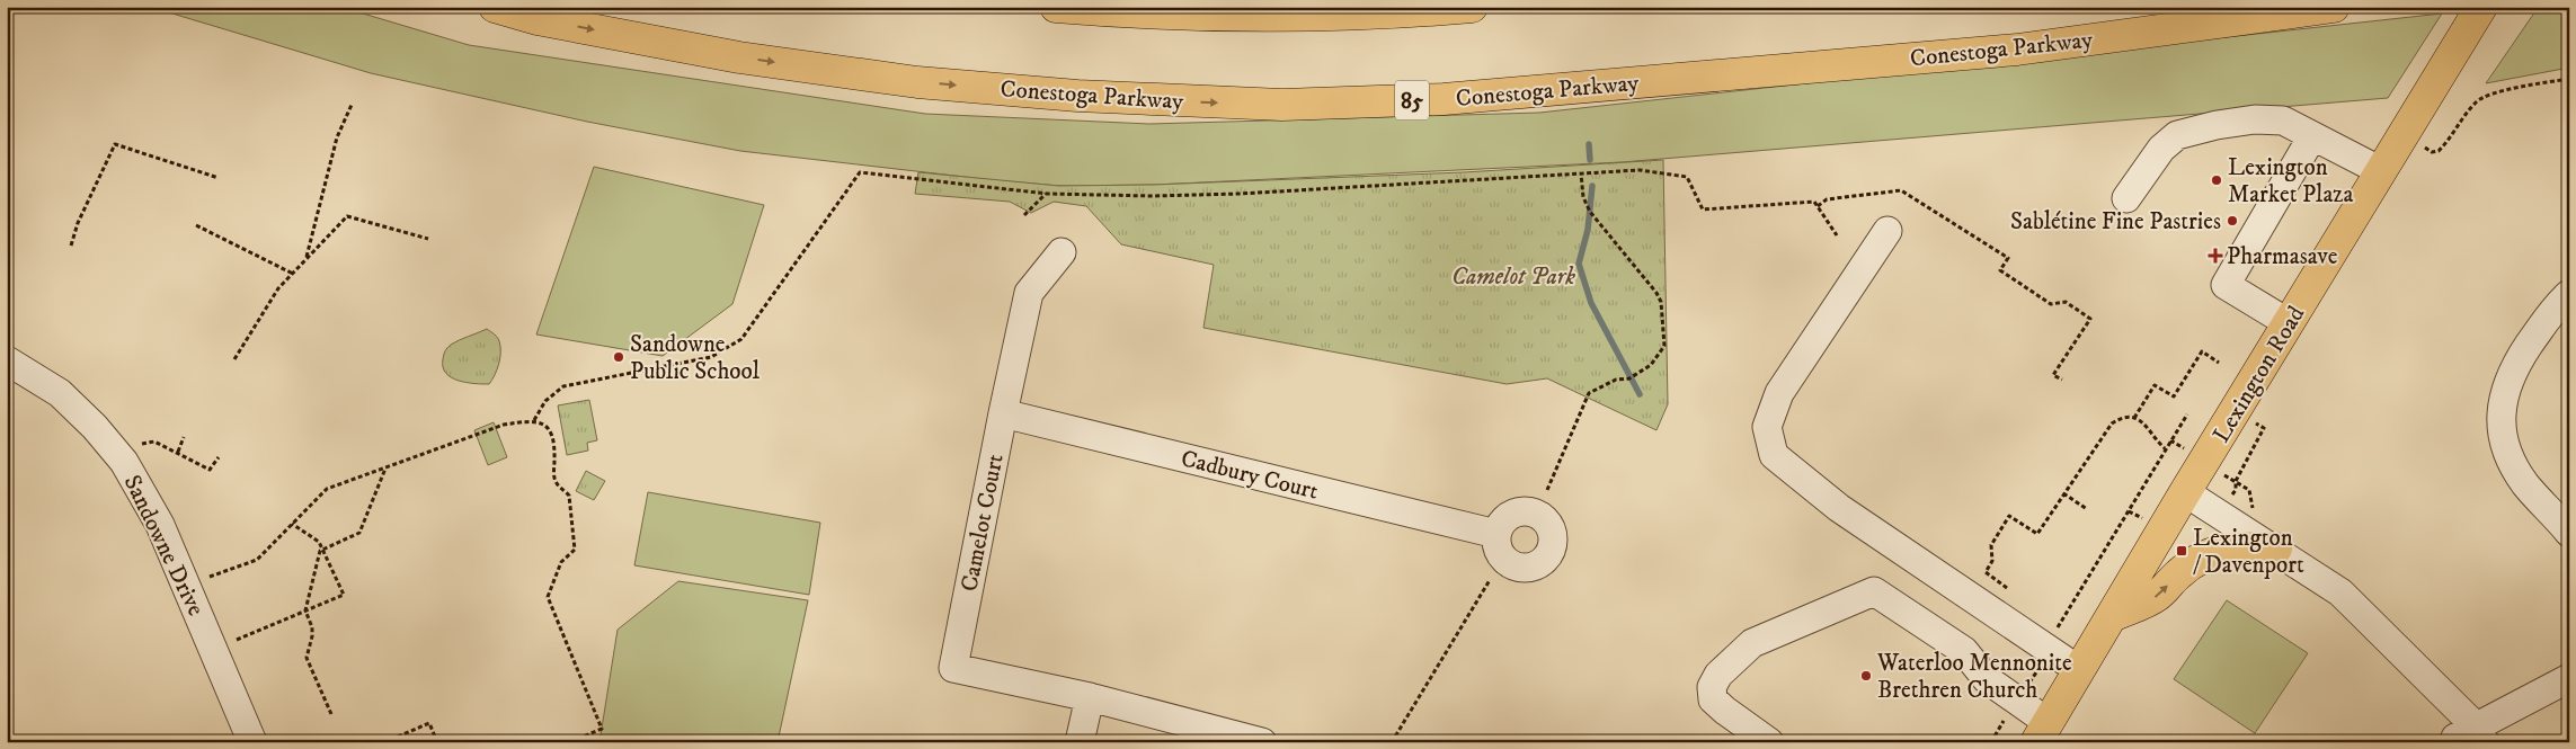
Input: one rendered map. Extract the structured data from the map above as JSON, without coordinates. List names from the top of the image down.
{
  "streets": {
    "main road": ["Conestoga Parkway", "85", "Lexington Road"],
    "street": ["Cadbury Court", "Camelot Court", "Sandowne Drive"]
  },
  "crossings": [
    ["Cadbury Court", "Camelot Court"]
  ],
  "one_way": ["Conestoga Parkway"],
  "parks": ["Camelot Park"],
  "places": {
    "other": [
      "Lexington Market Plaza",
      "Sablétine Fine Pastries",
      "Sandowne Public School",
      "Waterloo Mennonite Brethren Church"
    ],
    "health": ["Pharmasave"],
    "transit": ["Lexington / Davenport"]
  }
}
